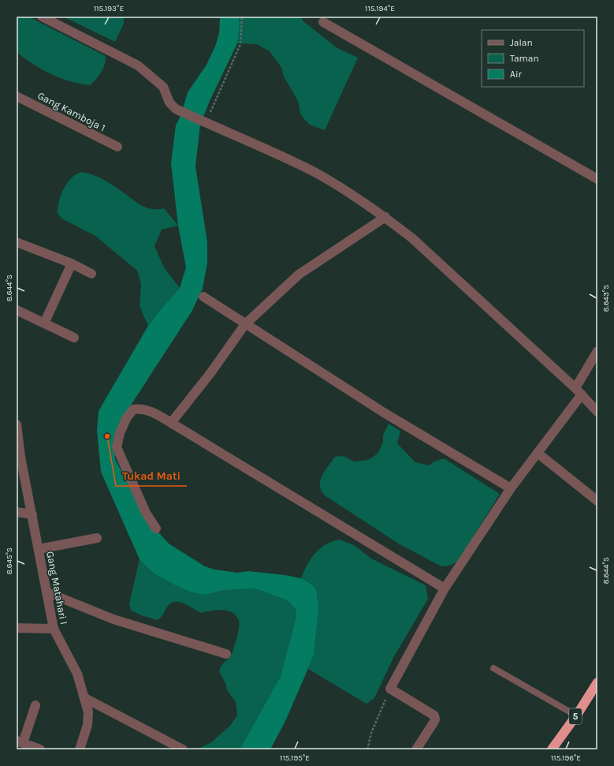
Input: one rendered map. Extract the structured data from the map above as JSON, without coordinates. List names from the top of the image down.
{
  "streets": {
    "highway": ["5"],
    "street": ["Gang Kamboja 1", "Gang Matahari I"]
  },
  "places": ["Tukad Mati"],
  "legend": ["Jalan", "Taman", "Air"],
  "coordinates": [
    "115.193°E",
    "115.194°E",
    "8.644°S",
    "8.643°S",
    "8.645°S",
    "115.195°E",
    "115.196°E"
  ]
}
